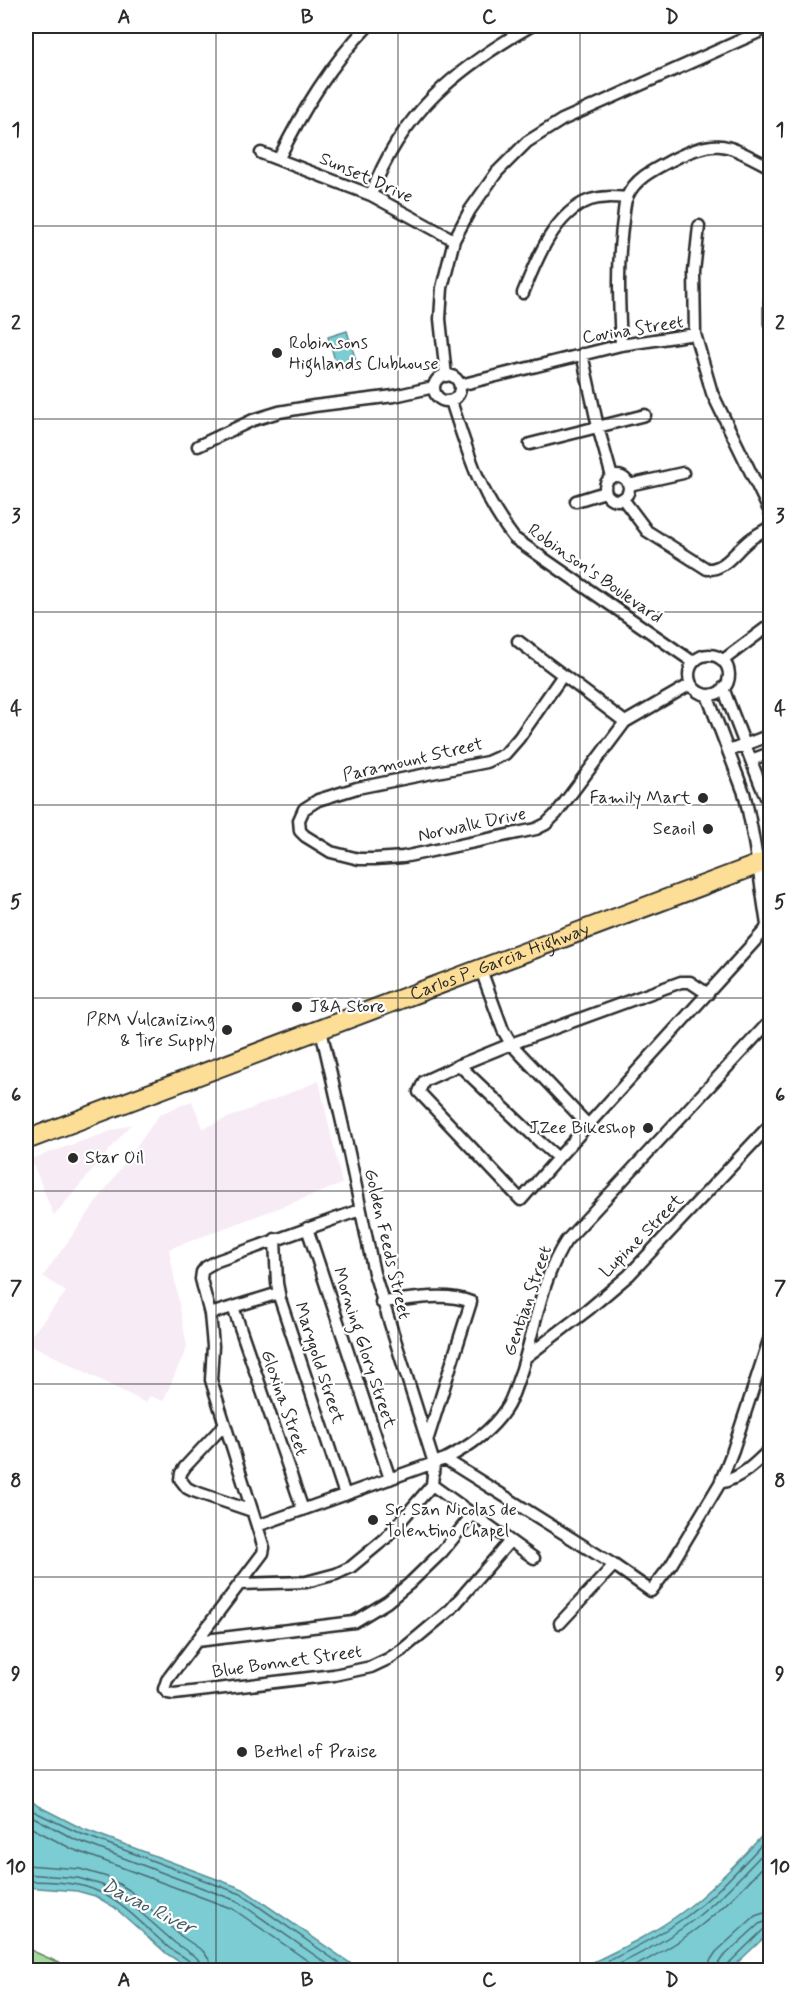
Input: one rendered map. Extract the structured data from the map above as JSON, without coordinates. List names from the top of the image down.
{
  "streets": {
    "highway": ["Carlos P. Garcia Highway"],
    "street": [
      "Sunset Drive",
      "Covina Street",
      "Robinson's Boulevard",
      "Paramount Street",
      "Norwalk Drive",
      "Lupine Street",
      "Golden Feeds Street",
      "Gentian Street",
      "Morning Glory Street",
      "Marygold Street",
      "Gloxina Street",
      "Blue Bonnet Street"
    ]
  },
  "crossings": [
    ["Covina Street", "Robinson's Boulevard"],
    ["Robinson's Boulevard", "Norwalk Drive"],
    ["Paramount Street", "Norwalk Drive"],
    ["Carlos P. Garcia Highway", "Golden Feeds Street"],
    ["Lupine Street", "Gentian Street"],
    ["Golden Feeds Street", "Gentian Street"],
    ["Gentian Street", "Morning Glory Street"],
    ["Gentian Street", "Marygold Street"],
    ["Gentian Street", "Gloxina Street"]
  ],
  "water": ["Davao River"],
  "places": [
    "Robinsons Highlands Clubhouse",
    "Family Mart",
    "Seaoil",
    "J&A Store",
    "PRM Vulcanizing & Tire Supply",
    "JZee Bikeshop",
    "Star Oil",
    "Sr. San Nicolas de Tolentino Chapel",
    "Bethel of Praise"
  ],
  "grid": {
    "columns": [
      "A",
      "B",
      "C",
      "D"
    ],
    "rows": [
      "1",
      "2",
      "3",
      "4",
      "5",
      "6",
      "7",
      "8",
      "9",
      "10"
    ]
  }
}
